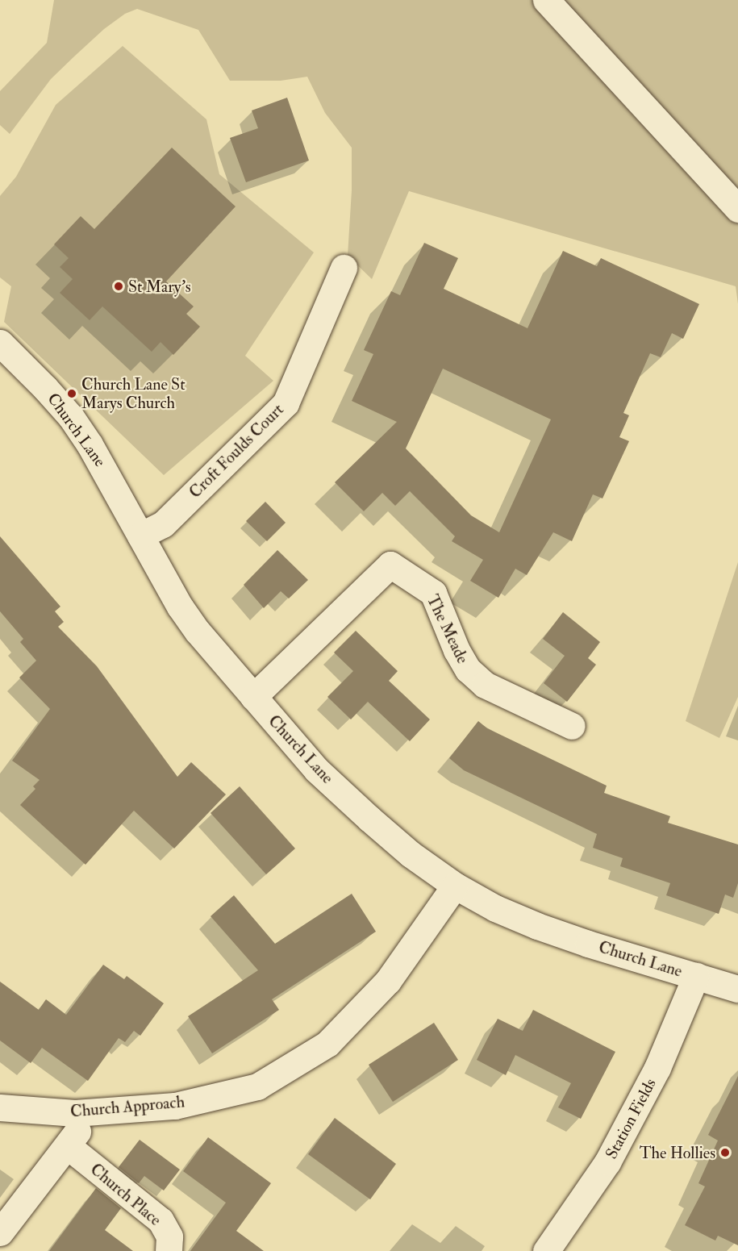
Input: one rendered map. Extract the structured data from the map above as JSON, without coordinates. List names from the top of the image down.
{
  "streets": {
    "street": [
      "Church Lane",
      "Croft Foulds Court",
      "The Meade",
      "Church Approach",
      "Station Fields",
      "Church Place"
    ]
  },
  "crossings": [
    ["Church Lane", "Croft Foulds Court"],
    ["Church Lane", "The Meade"],
    ["Church Lane", "Church Approach"],
    ["Church Lane", "Station Fields"]
  ],
  "places": ["St Mary's", "Church Lane St Marys Church", "The Hollies"]
}
